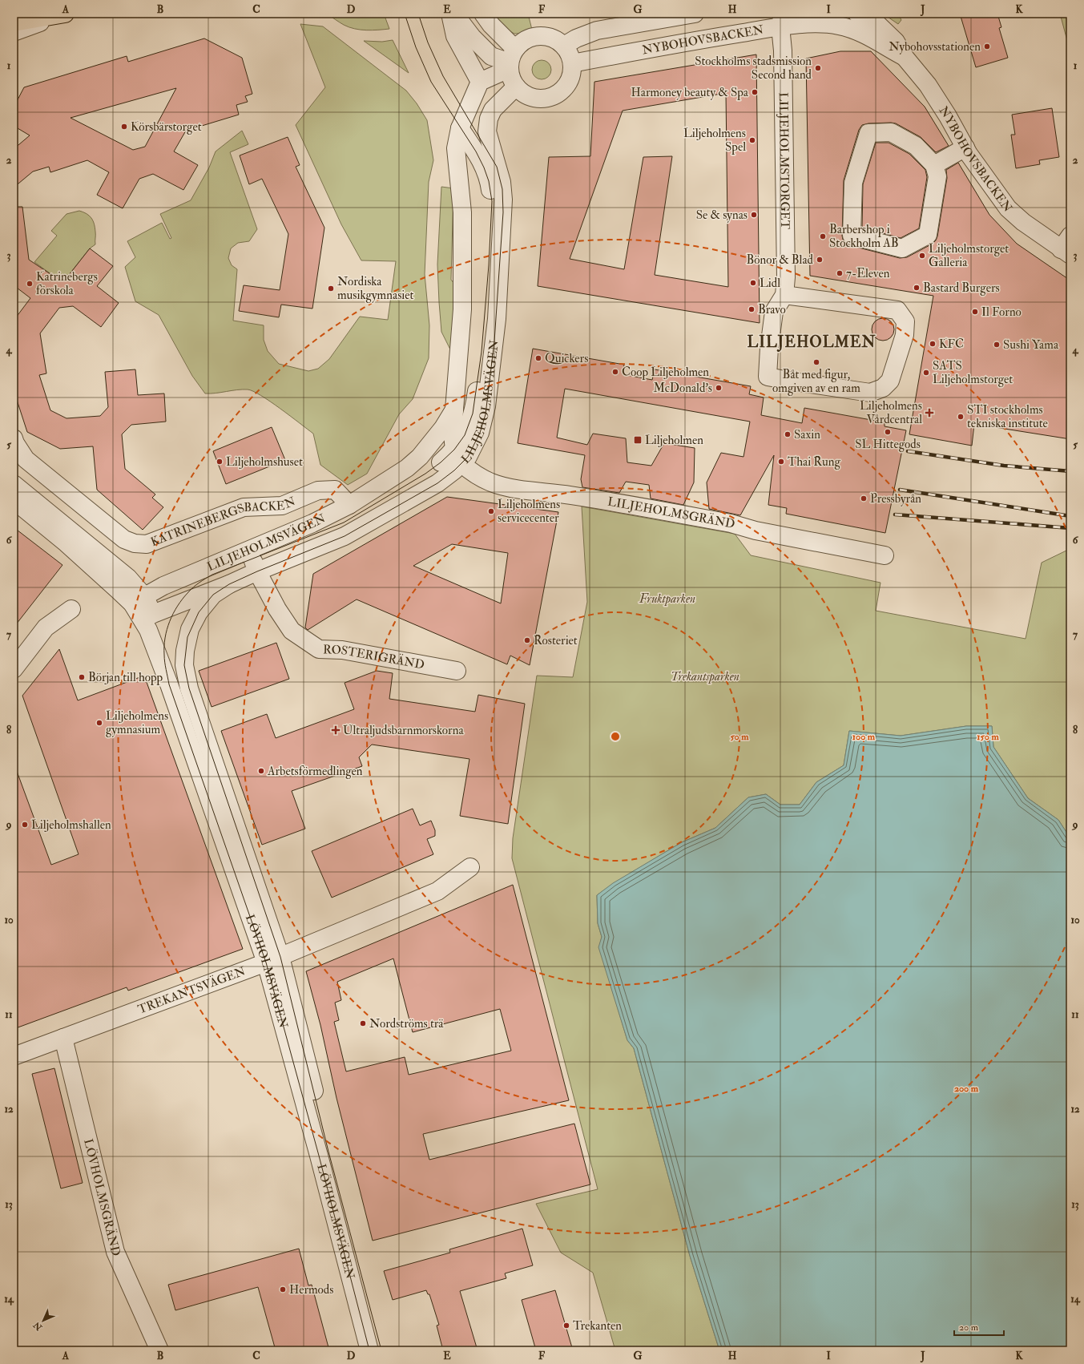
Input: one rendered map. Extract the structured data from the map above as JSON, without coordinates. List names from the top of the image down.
{
  "streets": {
    "street": [
      "NYBOHOVSBACKEN",
      "LILJEHOLMSTORGET",
      "LILJEHOLMSVÄGEN",
      "LILJEHOLMSGRÄND",
      "KATRINEBERGSBACKEN",
      "ROSTERIGRÄND",
      "LÖVHOLMSVÄGEN",
      "TREKANTSVÄGEN",
      "LÖVHOLMSGRÄND"
    ]
  },
  "crossings": [
    ["NYBOHOVSBACKEN", "LILJEHOLMSTORGET"],
    ["NYBOHOVSBACKEN", "LILJEHOLMSVÄGEN"],
    ["LILJEHOLMSVÄGEN", "LILJEHOLMSGRÄND"],
    ["LILJEHOLMSVÄGEN", "KATRINEBERGSBACKEN"],
    ["LILJEHOLMSVÄGEN", "ROSTERIGRÄND"],
    ["LILJEHOLMSVÄGEN", "LÖVHOLMSVÄGEN"],
    ["LÖVHOLMSVÄGEN", "TREKANTSVÄGEN"],
    ["TREKANTSVÄGEN", "LÖVHOLMSGRÄND"]
  ],
  "districts": ["LILJEHOLMEN"],
  "parks": ["Fruktparken", "Trekantsparken"],
  "places": {
    "other": [
      "Nybohovsstationen",
      "Stockholms stadsmission Second hand",
      "Harmoney beauty & Spa",
      "Körsbärstorget",
      "Liljeholmens Spel",
      "Se & synas",
      "Barbershop i Stockholm AB",
      "Liljeholmstorget Galleria",
      "Bönor & Blad",
      "7-Eleven",
      "Lidl",
      "Katrinebergs förskola",
      "Bastard Burgers",
      "Nordiska musikgymnasiet",
      "Bravo",
      "Il Forno",
      "KFC",
      "Sushi Yama",
      "Quickers",
      "Båt med figur, omgiven av en ram",
      "Coop Liljeholmen",
      "SATS Liljeholmstorget",
      "McDonald's",
      "STI stockholms tekniska institute",
      "SL Hittegods",
      "Saxin",
      "Liljeholmshuset",
      "Thai Rung",
      "Pressbyrån",
      "Liljeholmens servicecenter",
      "Rosteriet",
      "Början till hopp",
      "Liljeholmens gymnasium",
      "Arbetsförmedlingen",
      "Liljeholmshallen",
      "Nordströms trä",
      "Hermods",
      "Trekanten"
    ],
    "health": ["Liljeholmens Vårdcentral", "Ultraljudsbarnmorskorna"],
    "transit": ["Liljeholmen"]
  },
  "scale_bar": "20 m",
  "north": "bottom left",
  "grid": {
    "columns": [
      "A",
      "B",
      "C",
      "D",
      "E",
      "F",
      "G",
      "H",
      "I",
      "J",
      "K"
    ],
    "rows": [
      "1",
      "2",
      "3",
      "4",
      "5",
      "6",
      "7",
      "8",
      "9",
      "10",
      "11",
      "12",
      "13",
      "14"
    ]
  },
  "rings": [
    "50 m",
    "100 m",
    "150 m",
    "200 m"
  ]
}
